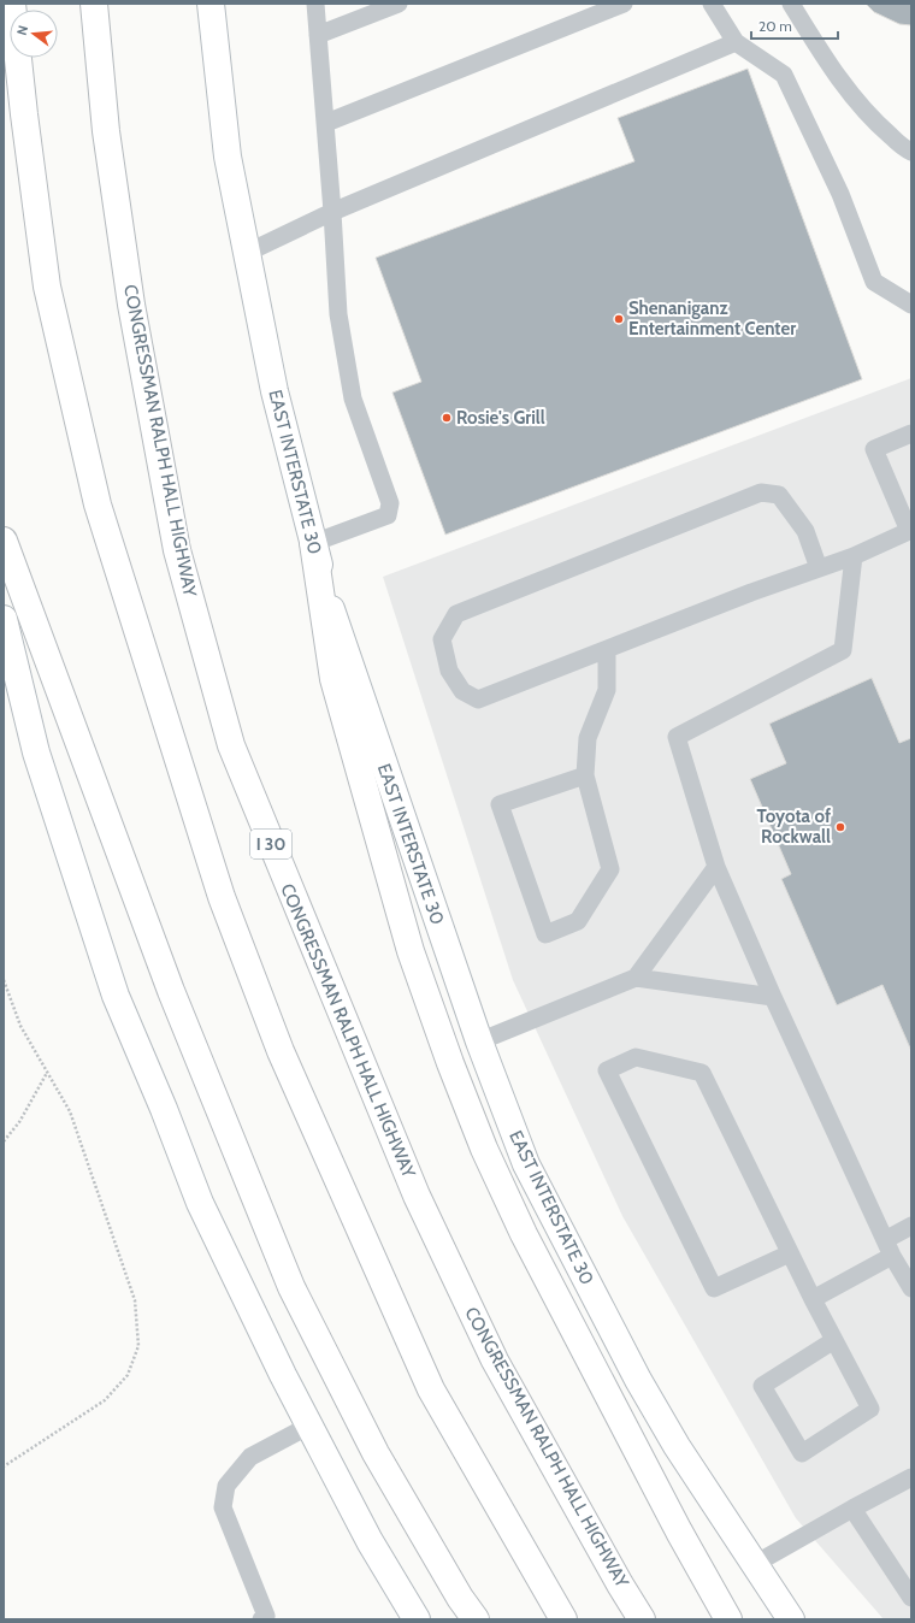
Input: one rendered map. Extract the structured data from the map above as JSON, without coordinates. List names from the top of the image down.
{
  "streets": {
    "main road": ["CONGRESSMAN RALPH HALL HIGHWAY", "EAST INTERSTATE 30", "I 30"]
  },
  "places": ["Shenaniganz Entertainment Center", "Rosie's Grill", "Toyota of Rockwall"],
  "scale_bar": "20 m",
  "north": "left"
}
